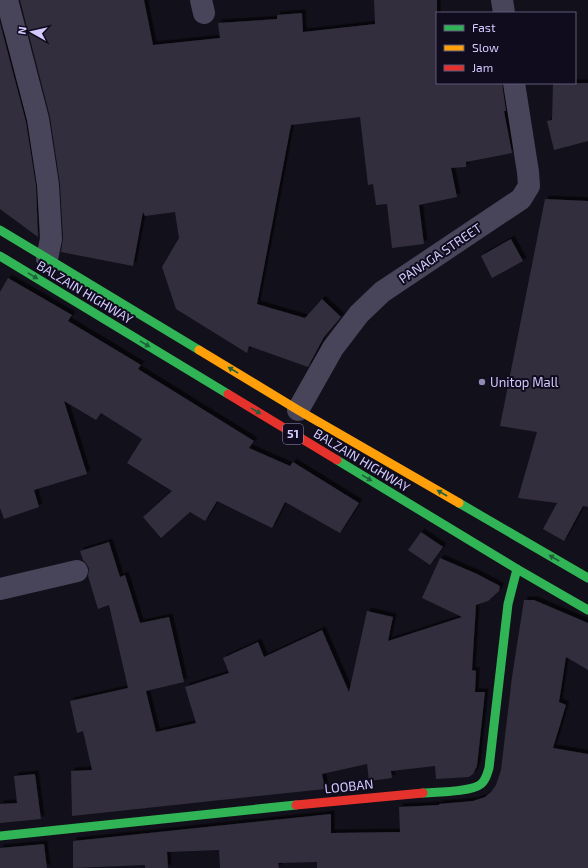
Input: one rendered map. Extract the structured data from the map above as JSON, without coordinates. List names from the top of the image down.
{
  "streets": {
    "main road": ["BALZAIN HIGHWAY", "51", "LOOBAN"],
    "street": ["PANAGA STREET"]
  },
  "crossings": [
    ["PANAGA STREET", "BALZAIN HIGHWAY"],
    ["BALZAIN HIGHWAY", "LOOBAN"]
  ],
  "places": ["Unitop Mall"],
  "legend": ["Fast", "Slow", "Jam"],
  "north": "left"
}
